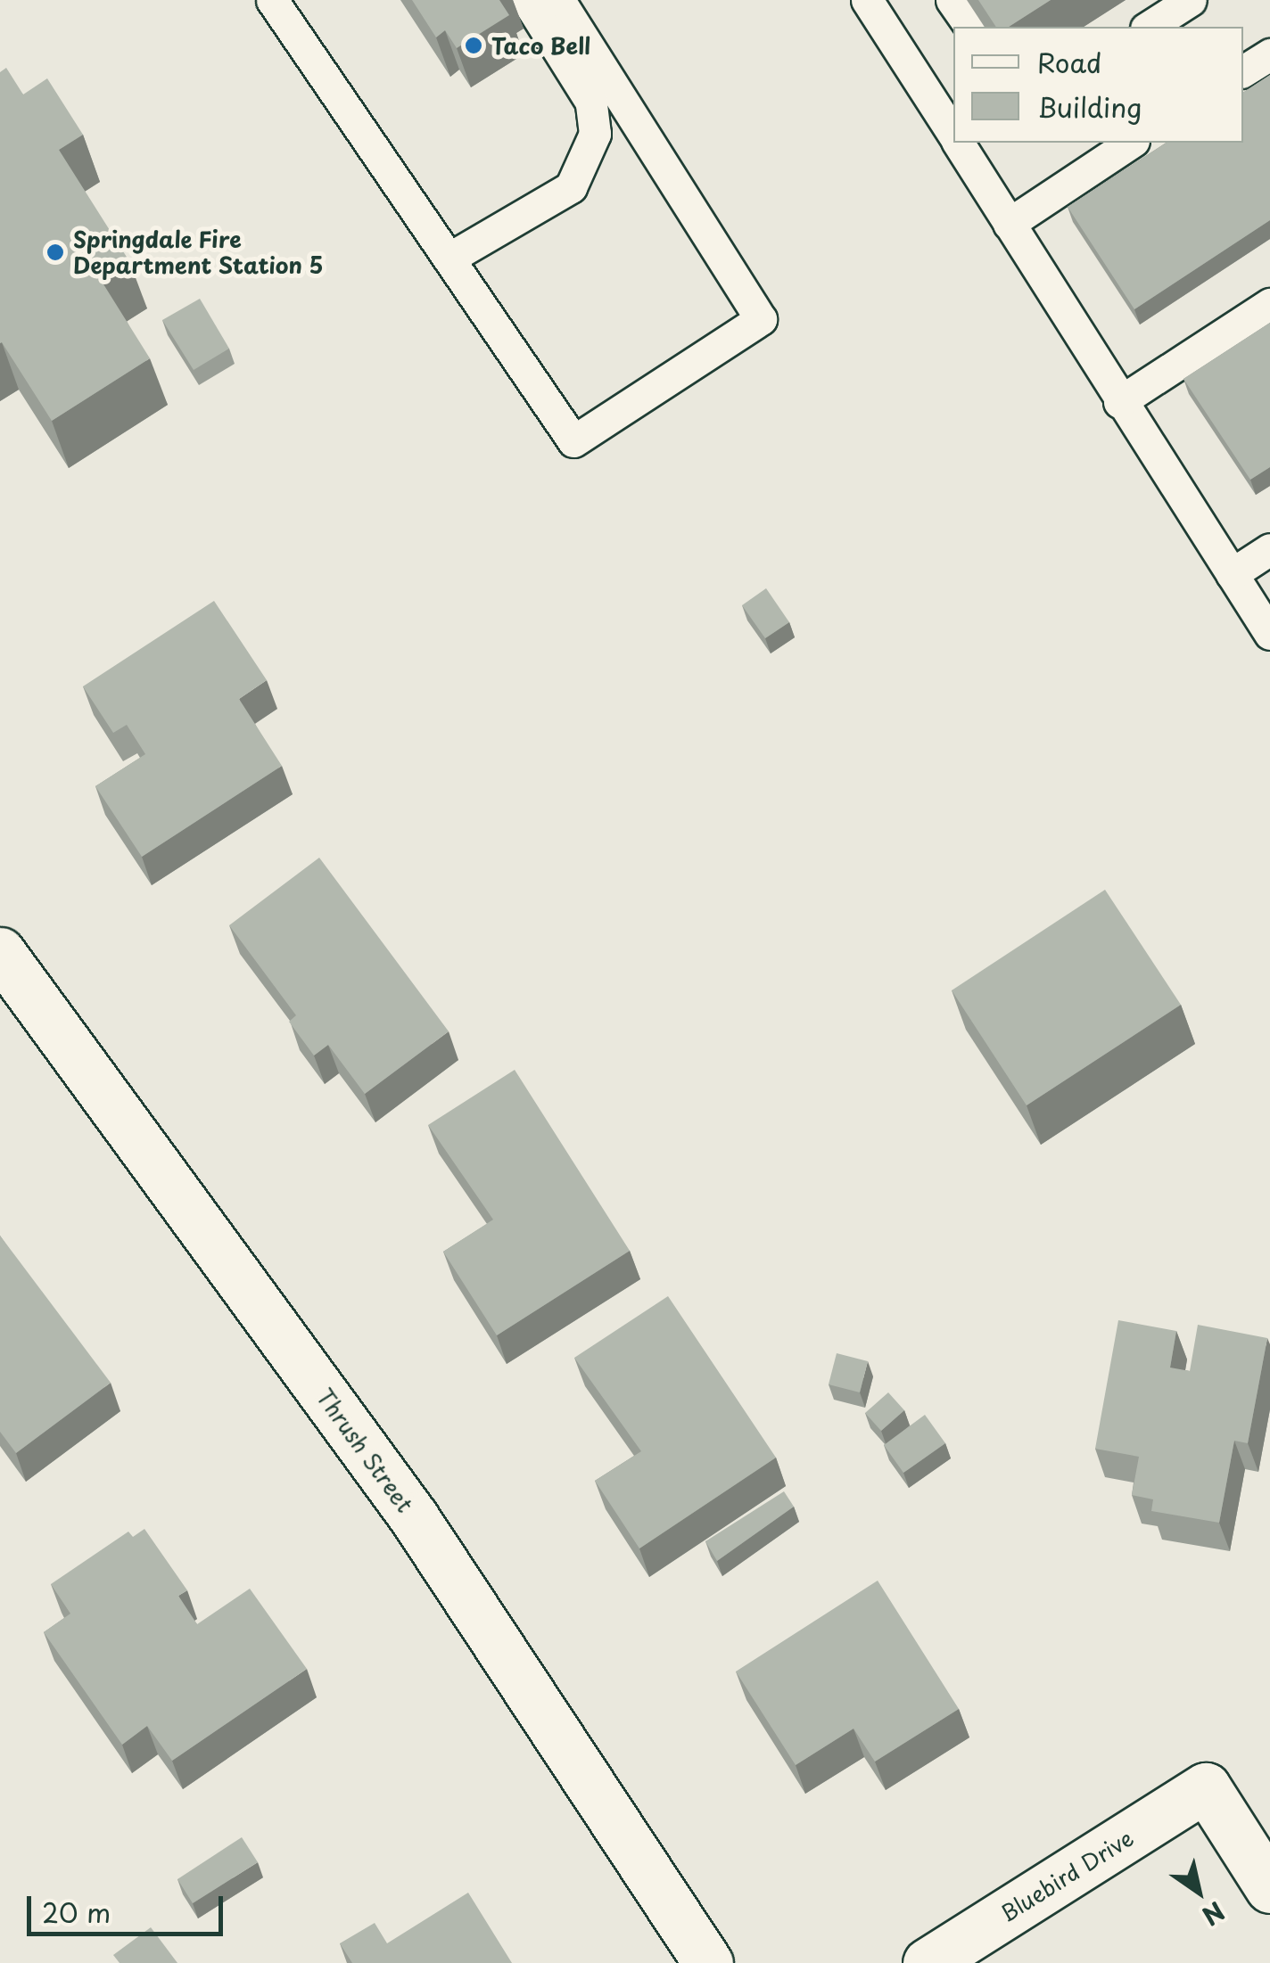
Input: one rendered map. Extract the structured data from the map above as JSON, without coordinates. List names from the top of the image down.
{
  "streets": {
    "street": ["Thrush Street", "Bluebird Drive"]
  },
  "places": ["Taco Bell", "Springdale Fire Department Station 5"],
  "legend": ["Road", "Building"],
  "scale_bar": "20 m",
  "north": "bottom right"
}
